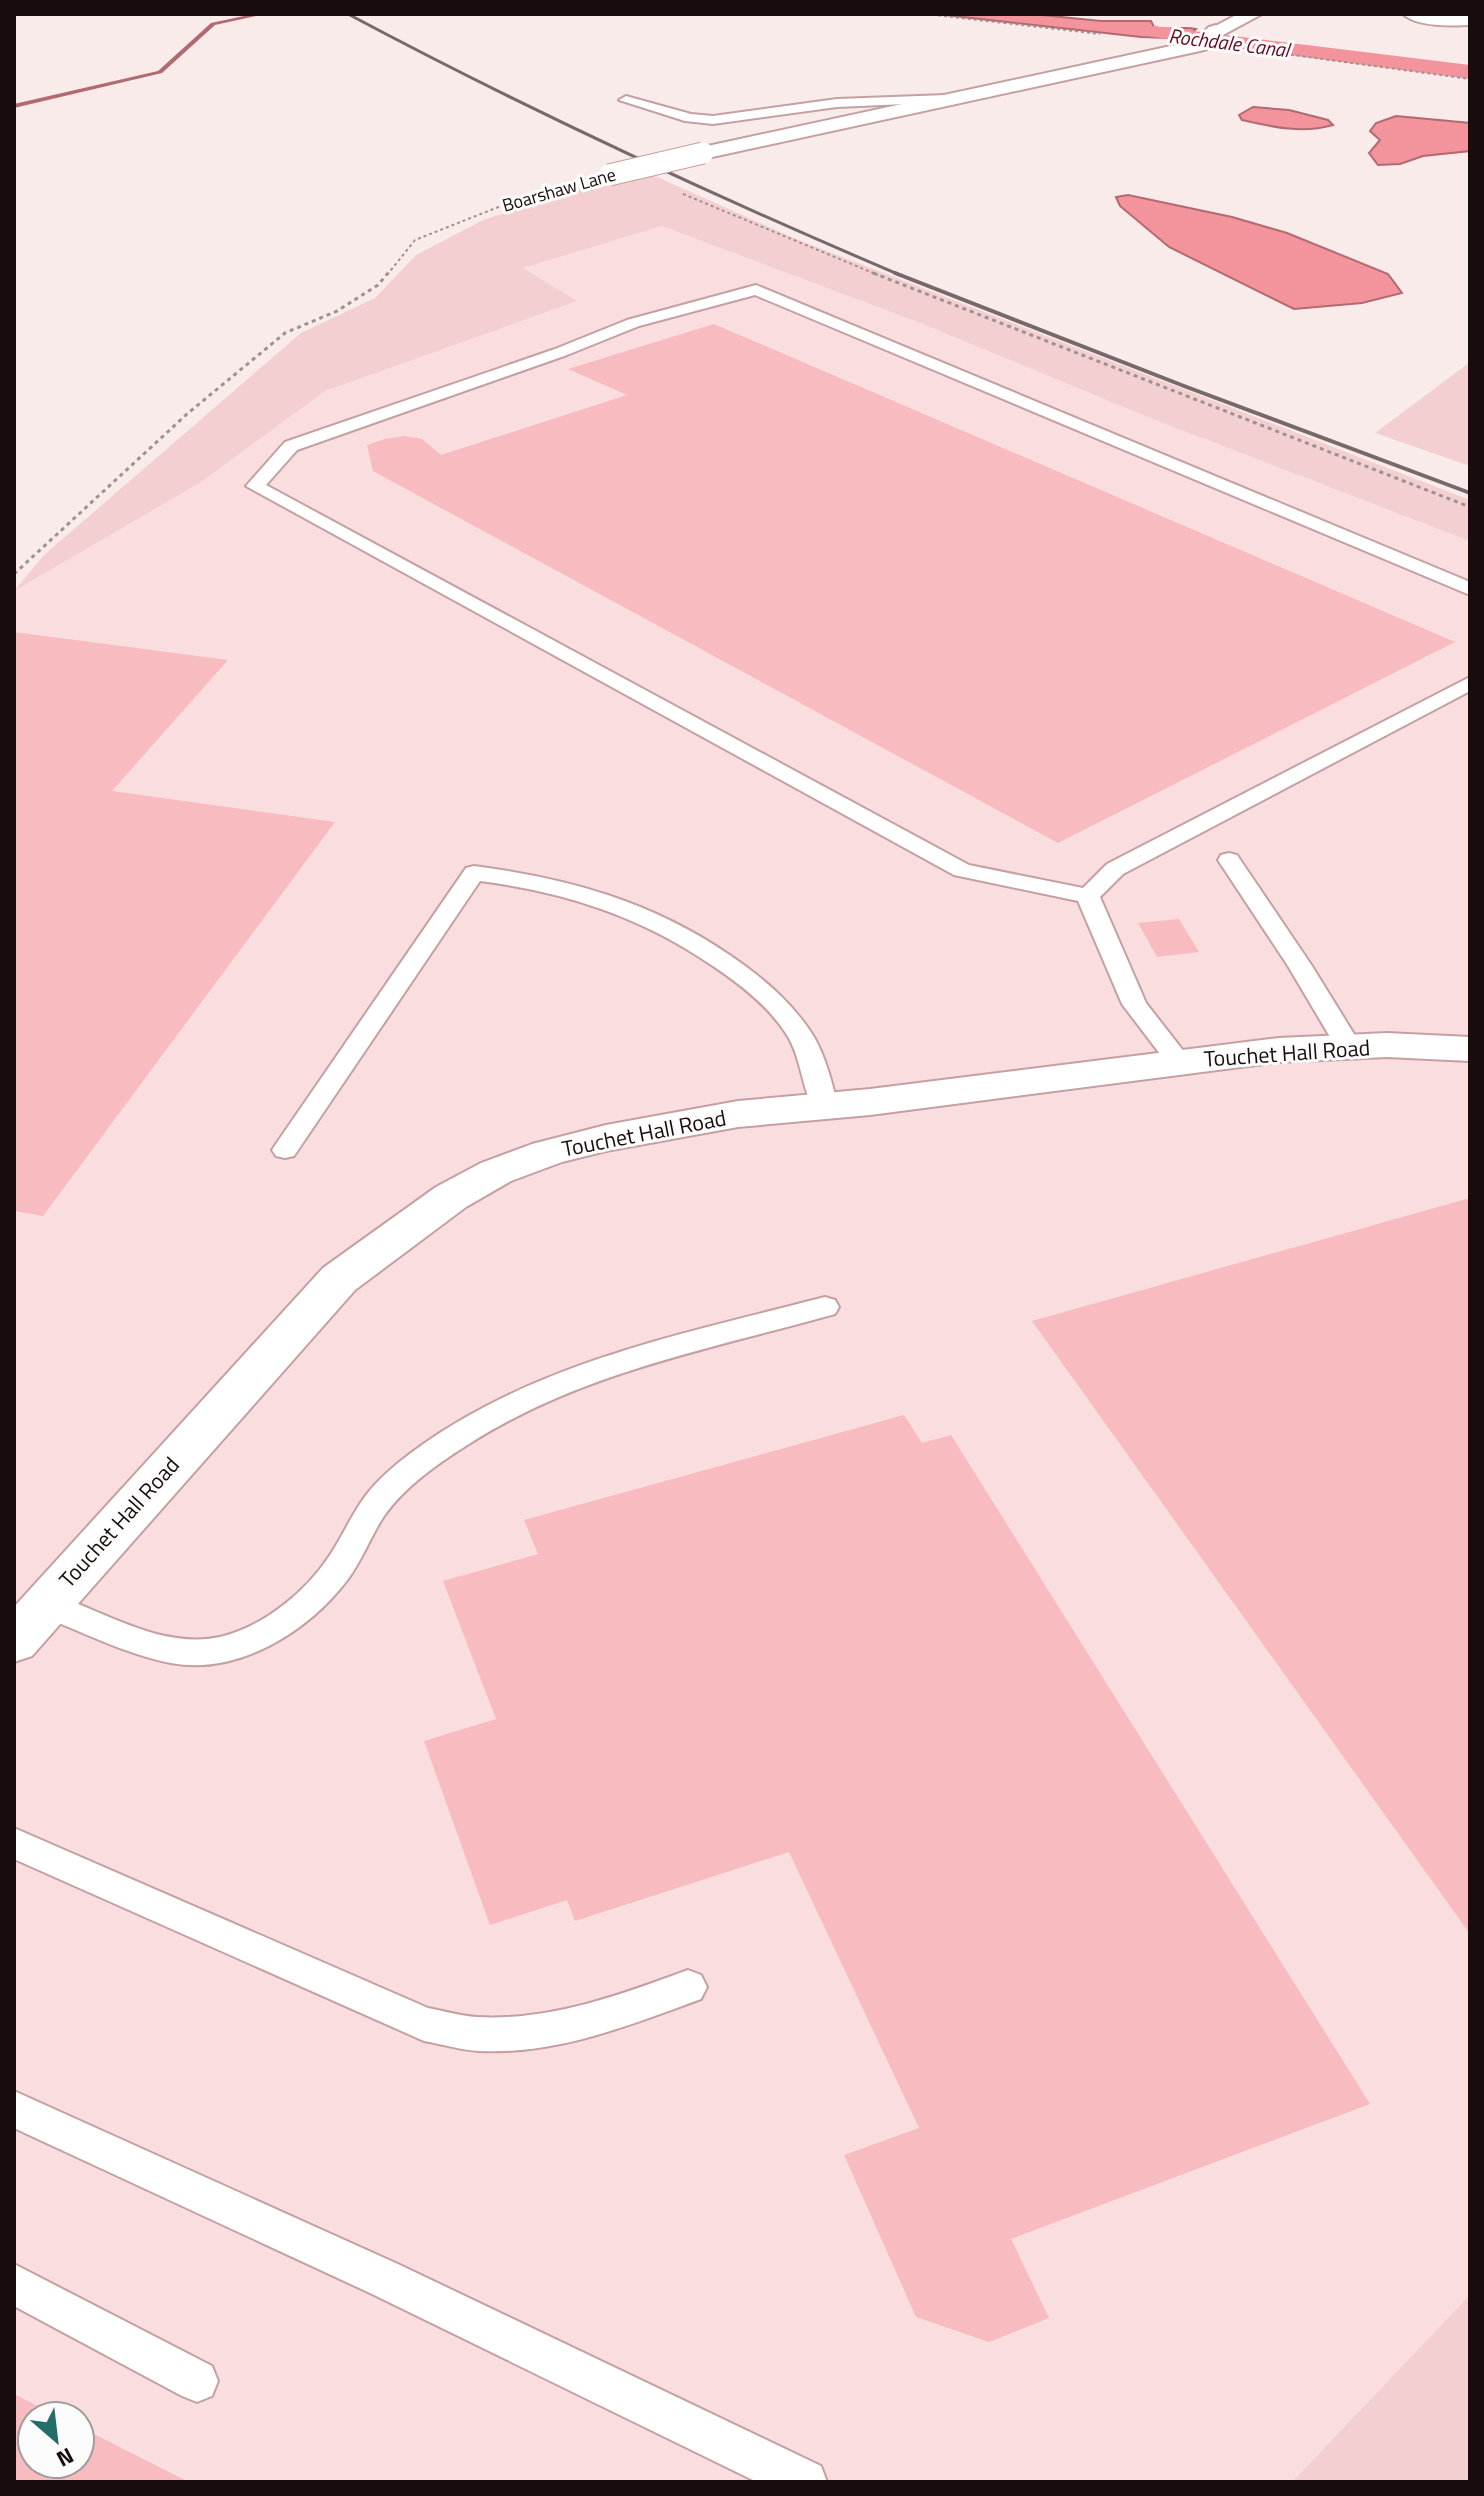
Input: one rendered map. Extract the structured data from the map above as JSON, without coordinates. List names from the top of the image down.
{
  "streets": {
    "street": ["Boarshaw Lane", "Touchet Hall Road"]
  },
  "water": ["Rochdale Canal"],
  "north": "bottom right"
}
